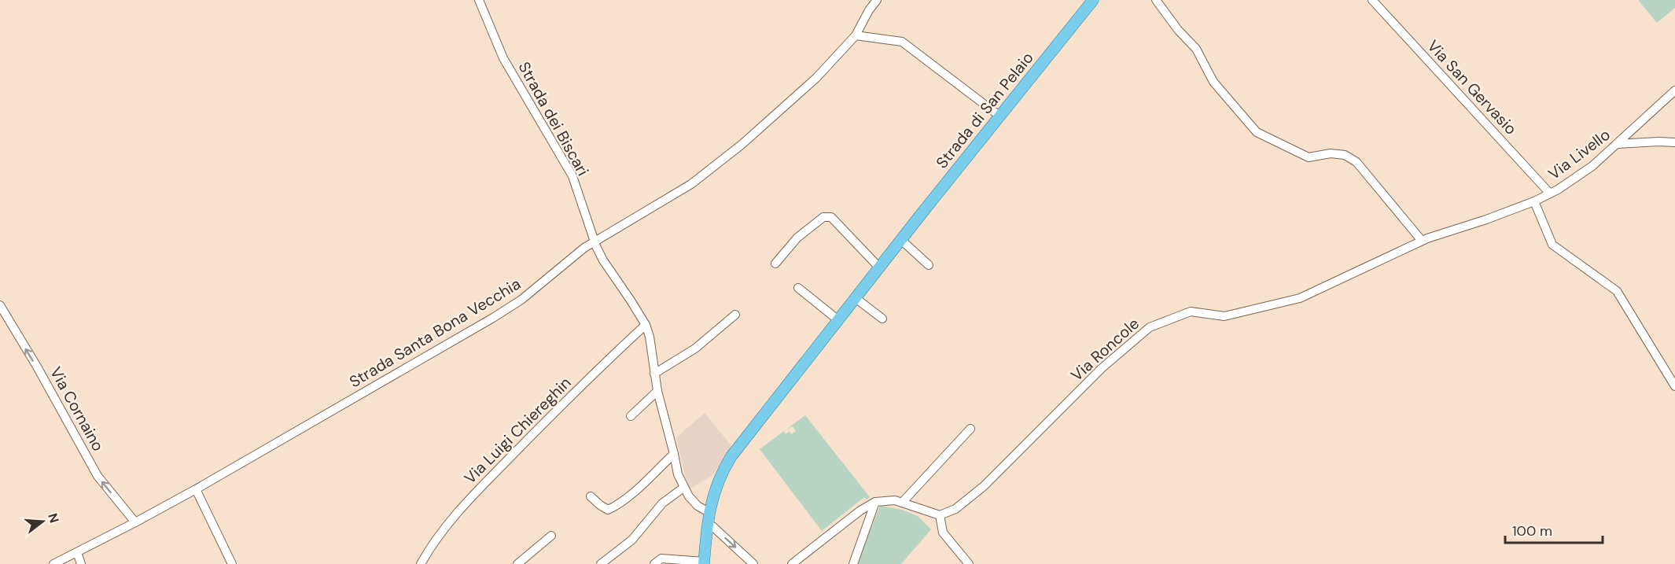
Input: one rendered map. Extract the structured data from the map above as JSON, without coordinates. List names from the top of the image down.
{
  "streets": {
    "main road": ["Strada di San Pelaio"],
    "street": [
      "Via San Gervasio",
      "Strada dei Biscari",
      "Via Livello",
      "Strada Santa Bona Vecchia",
      "Via Roncole",
      "Via Cornaino",
      "Via Luigi Chiereghin"
    ]
  },
  "crossings": [
    ["Via San Gervasio", "Via Livello"],
    ["Strada dei Biscari", "Strada Santa Bona Vecchia"],
    ["Strada dei Biscari", "Via Luigi Chiereghin"],
    ["Via Livello", "Via Roncole"],
    ["Strada Santa Bona Vecchia", "Via Cornaino"]
  ],
  "one_way": ["Via Cornaino"],
  "scale_bar": "100 m",
  "north": "right"
}
